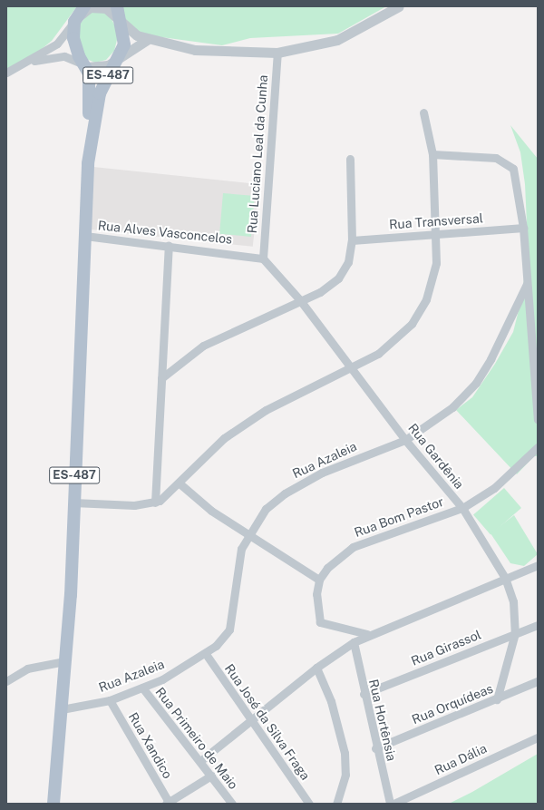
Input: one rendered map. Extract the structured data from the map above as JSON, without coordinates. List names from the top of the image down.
{
  "streets": {
    "main road": ["ES-487"],
    "street": [
      "Rua Luciano Leal da Cunha",
      "Rua Transversal",
      "Rua Alves Vasconcelos",
      "Rua Gardênia",
      "Rua Azaleia",
      "Rua Bom Pastor",
      "Rua Girassol",
      "Rua Orquídeas",
      "Rua Hortênsia",
      "Rua José da Silva Fraga",
      "Rua Primeiro de Maio",
      "Rua Xandico",
      "Rua Dália"
    ]
  },
  "crossings": [
    ["ES-487", "Rua Alves Vasconcelos"],
    ["ES-487", "Rua Azaleia"],
    ["Rua Luciano Leal da Cunha", "Rua Alves Vasconcelos"],
    ["Rua Luciano Leal da Cunha", "Rua Gardênia"],
    ["Rua Alves Vasconcelos", "Rua Gardênia"],
    ["Rua Gardênia", "Rua Azaleia"],
    ["Rua Gardênia", "Rua Bom Pastor"],
    ["Rua Gardênia", "Rua Girassol"],
    ["Rua Gardênia", "Rua Orquídeas"],
    ["Rua Azaleia", "Rua José da Silva Fraga"],
    ["Rua Azaleia", "Rua Primeiro de Maio"],
    ["Rua Azaleia", "Rua Xandico"],
    ["Rua Girassol", "Rua Hortênsia"],
    ["Rua Orquídeas", "Rua Hortênsia"]
  ]
}
